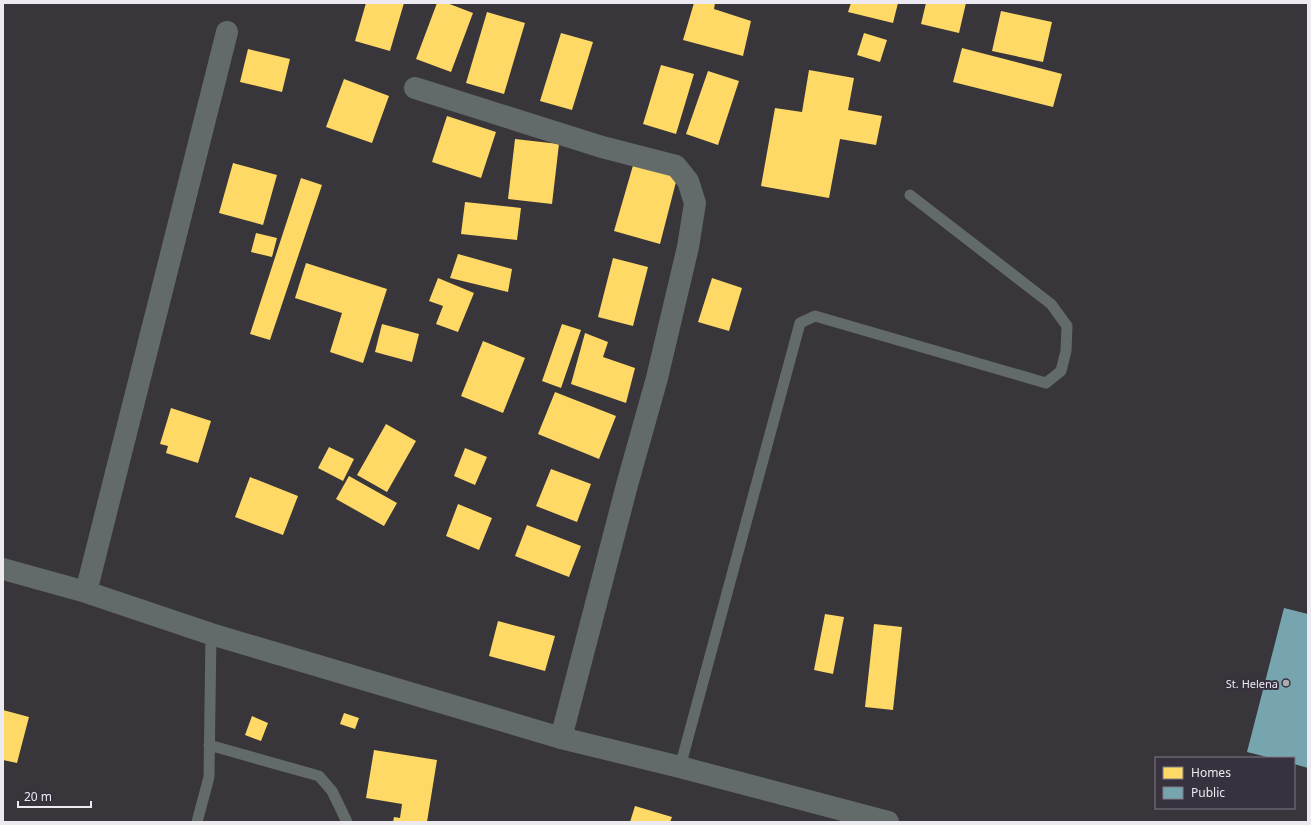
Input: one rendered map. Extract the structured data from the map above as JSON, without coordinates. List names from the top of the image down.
{
  "places": ["St. Helena"],
  "legend": ["Homes", "Public"],
  "scale_bar": "20 m"
}
